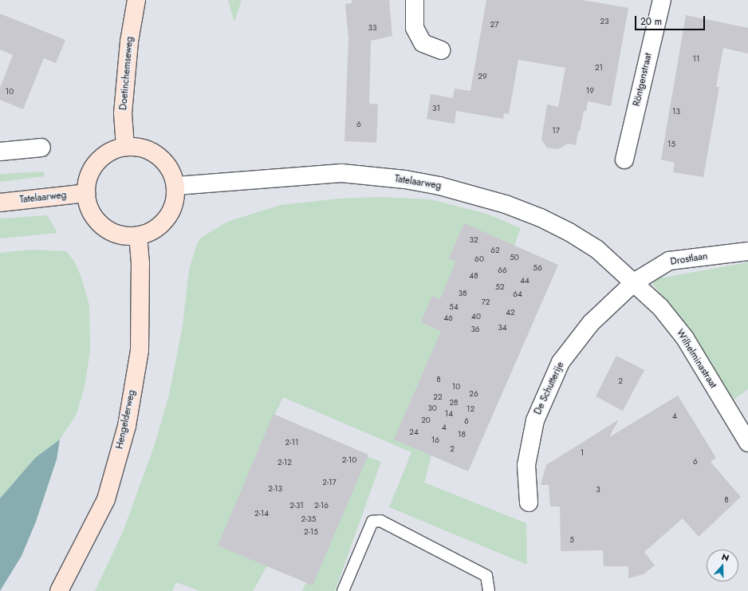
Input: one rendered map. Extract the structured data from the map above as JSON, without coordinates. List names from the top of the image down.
{
  "streets": {
    "main road": ["Doetinchemseweg", "Tatelaarweg", "Hengelderweg"],
    "street": [
      "Röntgenstraat",
      "Drostlaan",
      "Wilhelminastraat",
      "De Schutterije"
    ]
  },
  "crossings": [
    ["Doetinchemseweg", "Tatelaarweg"],
    ["Doetinchemseweg", "Hengelderweg"],
    ["Tatelaarweg", "Drostlaan"],
    ["Tatelaarweg", "Wilhelminastraat"],
    ["Tatelaarweg", "De Schutterije"],
    ["Tatelaarweg", "Hengelderweg"],
    ["Drostlaan", "Wilhelminastraat"],
    ["Drostlaan", "De Schutterije"],
    ["Wilhelminastraat", "De Schutterije"]
  ],
  "house_numbers": [
    "23",
    "27",
    "33",
    "11",
    "21",
    "29",
    "19",
    "10",
    "31",
    "13",
    "6",
    "17",
    "15",
    "32",
    "62",
    "50",
    "60",
    "56",
    "66",
    "48",
    "44",
    "52",
    "38",
    "64",
    "72",
    "54",
    "42",
    "40",
    "46",
    "34",
    "36",
    "8",
    "2",
    "10",
    "26",
    "22",
    "28",
    "30",
    "12",
    "14",
    "4",
    "20",
    "6",
    "4",
    "24",
    "18",
    "16",
    "2-11",
    "2",
    "1",
    "2-10",
    "6",
    "2-12",
    "2-17",
    "2-13",
    "3",
    "8",
    "2-31",
    "2-16",
    "2-14",
    "2-35",
    "2-15",
    "5"
  ],
  "scale_bar": "20 m",
  "north": "top"
}
